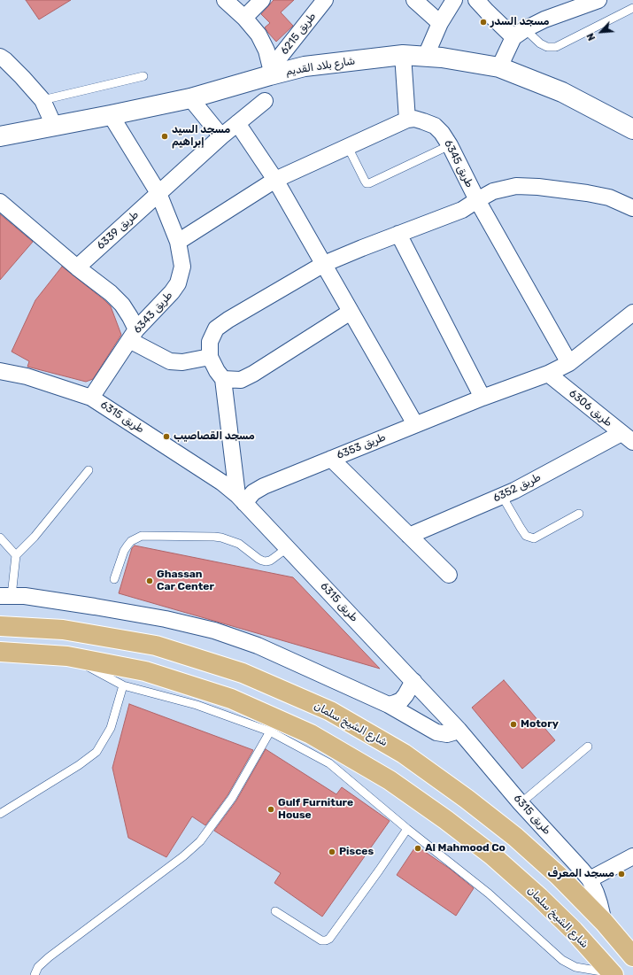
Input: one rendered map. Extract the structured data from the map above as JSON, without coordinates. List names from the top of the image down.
{
  "streets": {
    "main road": ["شارع الشيخ سلمان"],
    "street": [
      "طريق 6215",
      "شارع بلاد القديم",
      "طريق 6345",
      "طريق 6339",
      "طريق 6343",
      "طريق 6306",
      "طريق 6315",
      "طريق 6353",
      "طريق 6352"
    ]
  },
  "crossings": [
    ["طريق 6215", "شارع بلاد القديم"],
    ["شارع بلاد القديم", "طريق 6343"],
    ["طريق 6345", "طريق 6353"],
    ["طريق 6339", "طريق 6343"],
    ["طريق 6343", "طريق 6315"],
    ["طريق 6306", "طريق 6353"],
    ["طريق 6306", "طريق 6352"],
    ["طريق 6315", "طريق 6353"],
    ["طريق 6315", "شارع الشيخ سلمان"]
  ],
  "places": [
    "مسجد السدر",
    "مسجد السيد إبراهيم",
    "مسجد القصاصيب",
    "Ghassan Car Center",
    "Motory",
    "Gulf Furniture House",
    "Al Mahmood Co",
    "Pisces",
    "مسجد المعرف"
  ],
  "north": "bottom left"
}
